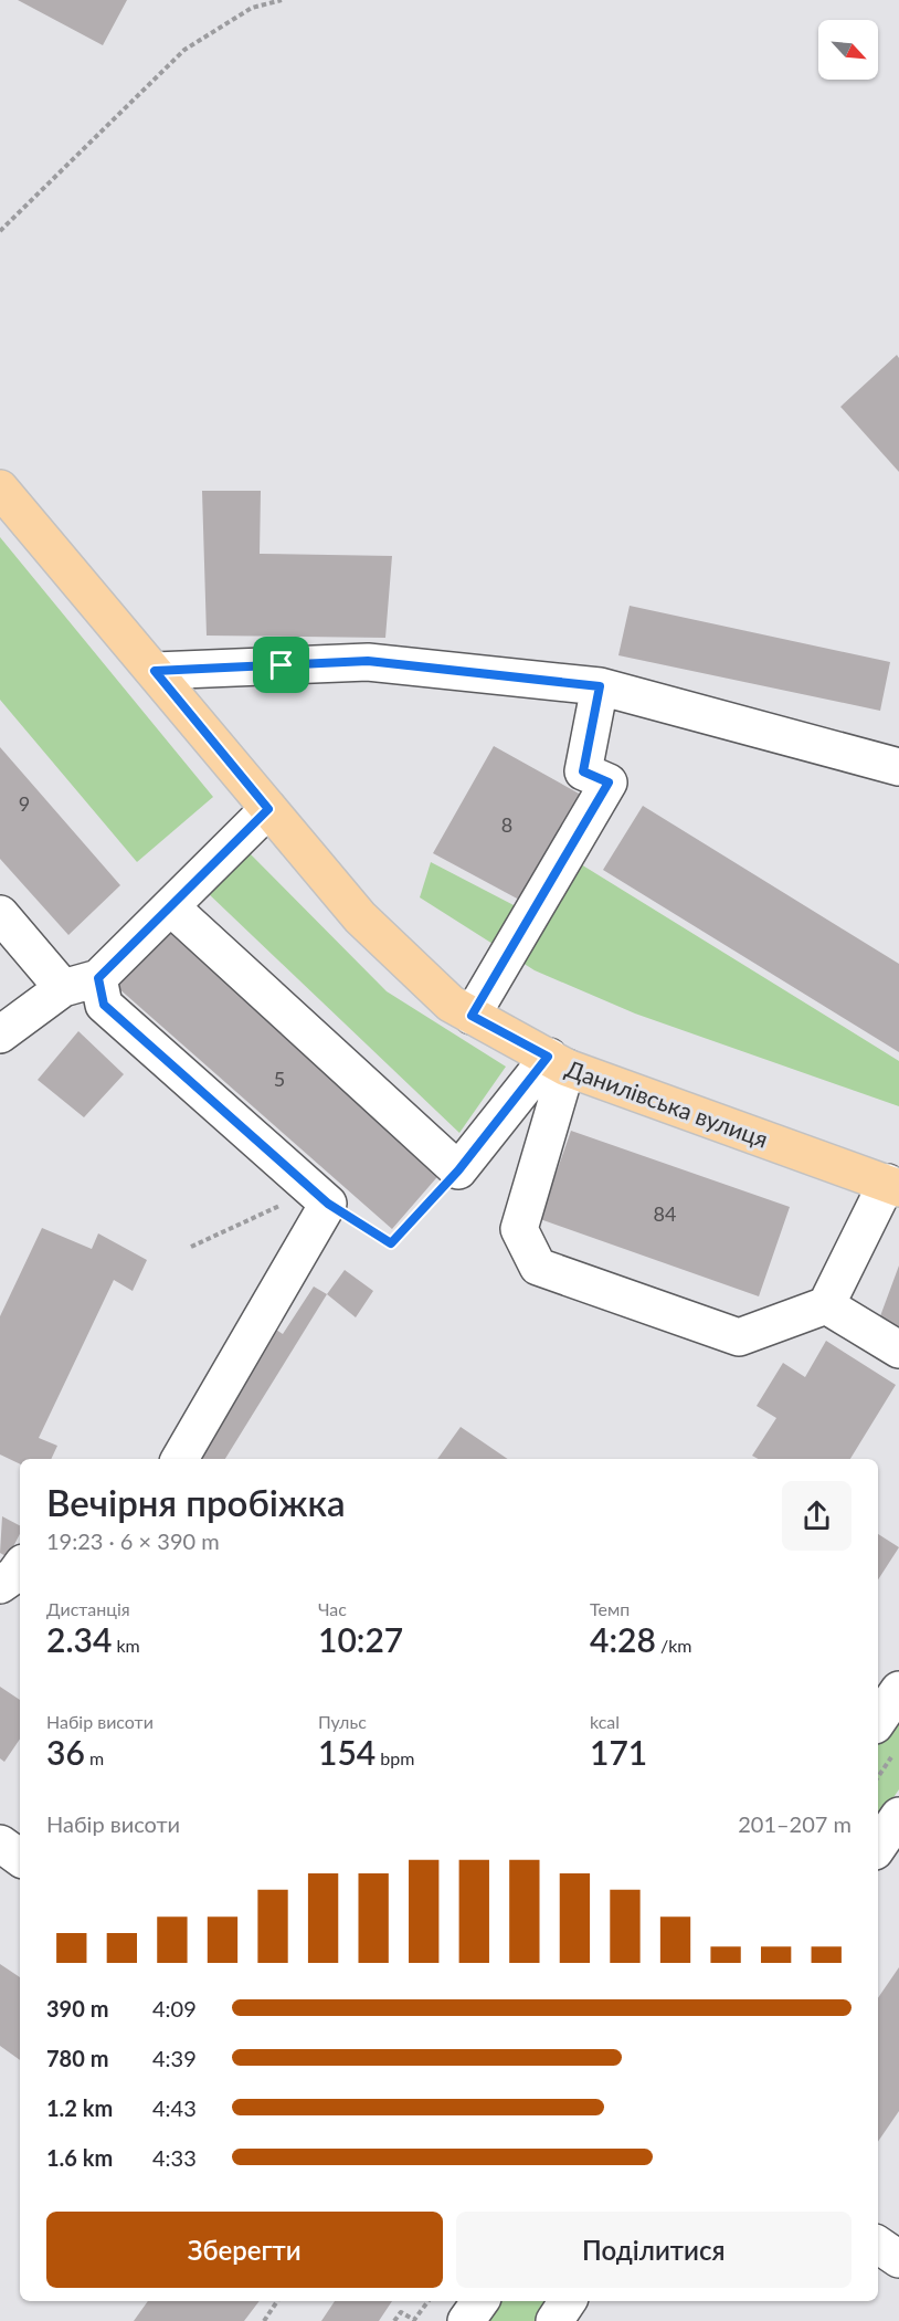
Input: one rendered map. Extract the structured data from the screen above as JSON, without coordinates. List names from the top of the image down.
{
  "streets": {
    "main road": ["Данилівська вулиця"]
  },
  "house_numbers": [
    "9",
    "8",
    "5",
    "84"
  ],
  "north": "bottom right",
  "page": {
    "heading": ["Вечірня пробіжка", "19:23 · 6 × 390 m"],
    "stats": [
      ["Дистанція", "2.34 km"],
      ["Час", "10:27"],
      ["Темп", "4:28 /km"],
      ["Набір висоти", "36 m"],
      ["Пульс", "154 bpm"],
      ["kcal", "171"]
    ],
    "chart": ["Набір висоти", "201–207 m"],
    "list": [
      {
        "name": "390 m",
        "note": "4:09"
      },
      {
        "name": "780 m",
        "note": "4:39"
      },
      {
        "name": "1.2 km",
        "note": "4:43"
      },
      {
        "name": "1.6 km",
        "note": "4:33"
      }
    ],
    "buttons": ["Зберегти", "Поділитися"]
  }
}
